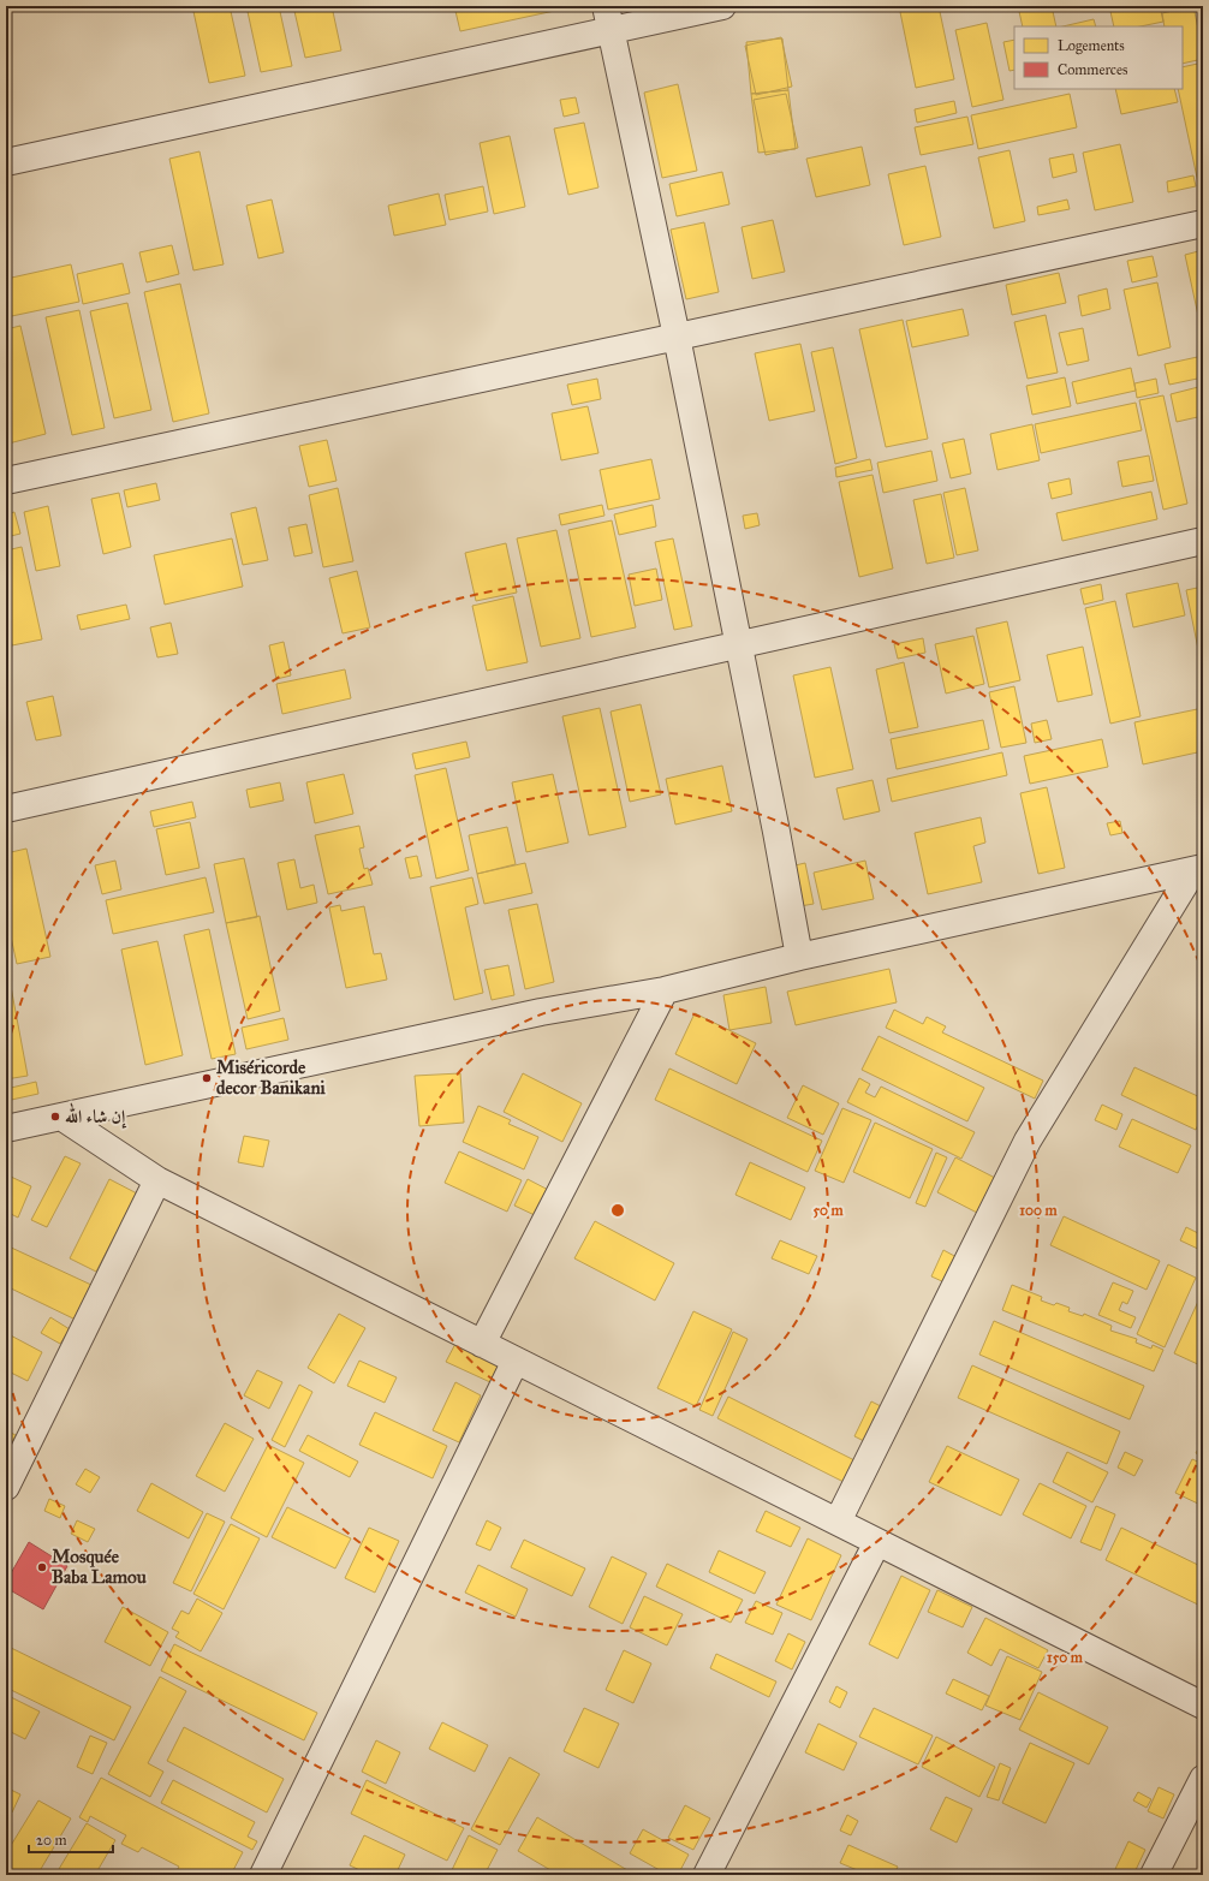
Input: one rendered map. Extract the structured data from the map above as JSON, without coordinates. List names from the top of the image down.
{
  "places": ["Miséricorde decor Banikani", "إن شاء الله", "Mosquée Baba Lamou"],
  "legend": ["Logements", "Commerces"],
  "scale_bar": "20 m",
  "rings": ["50 m", "100 m", "150 m"]
}
